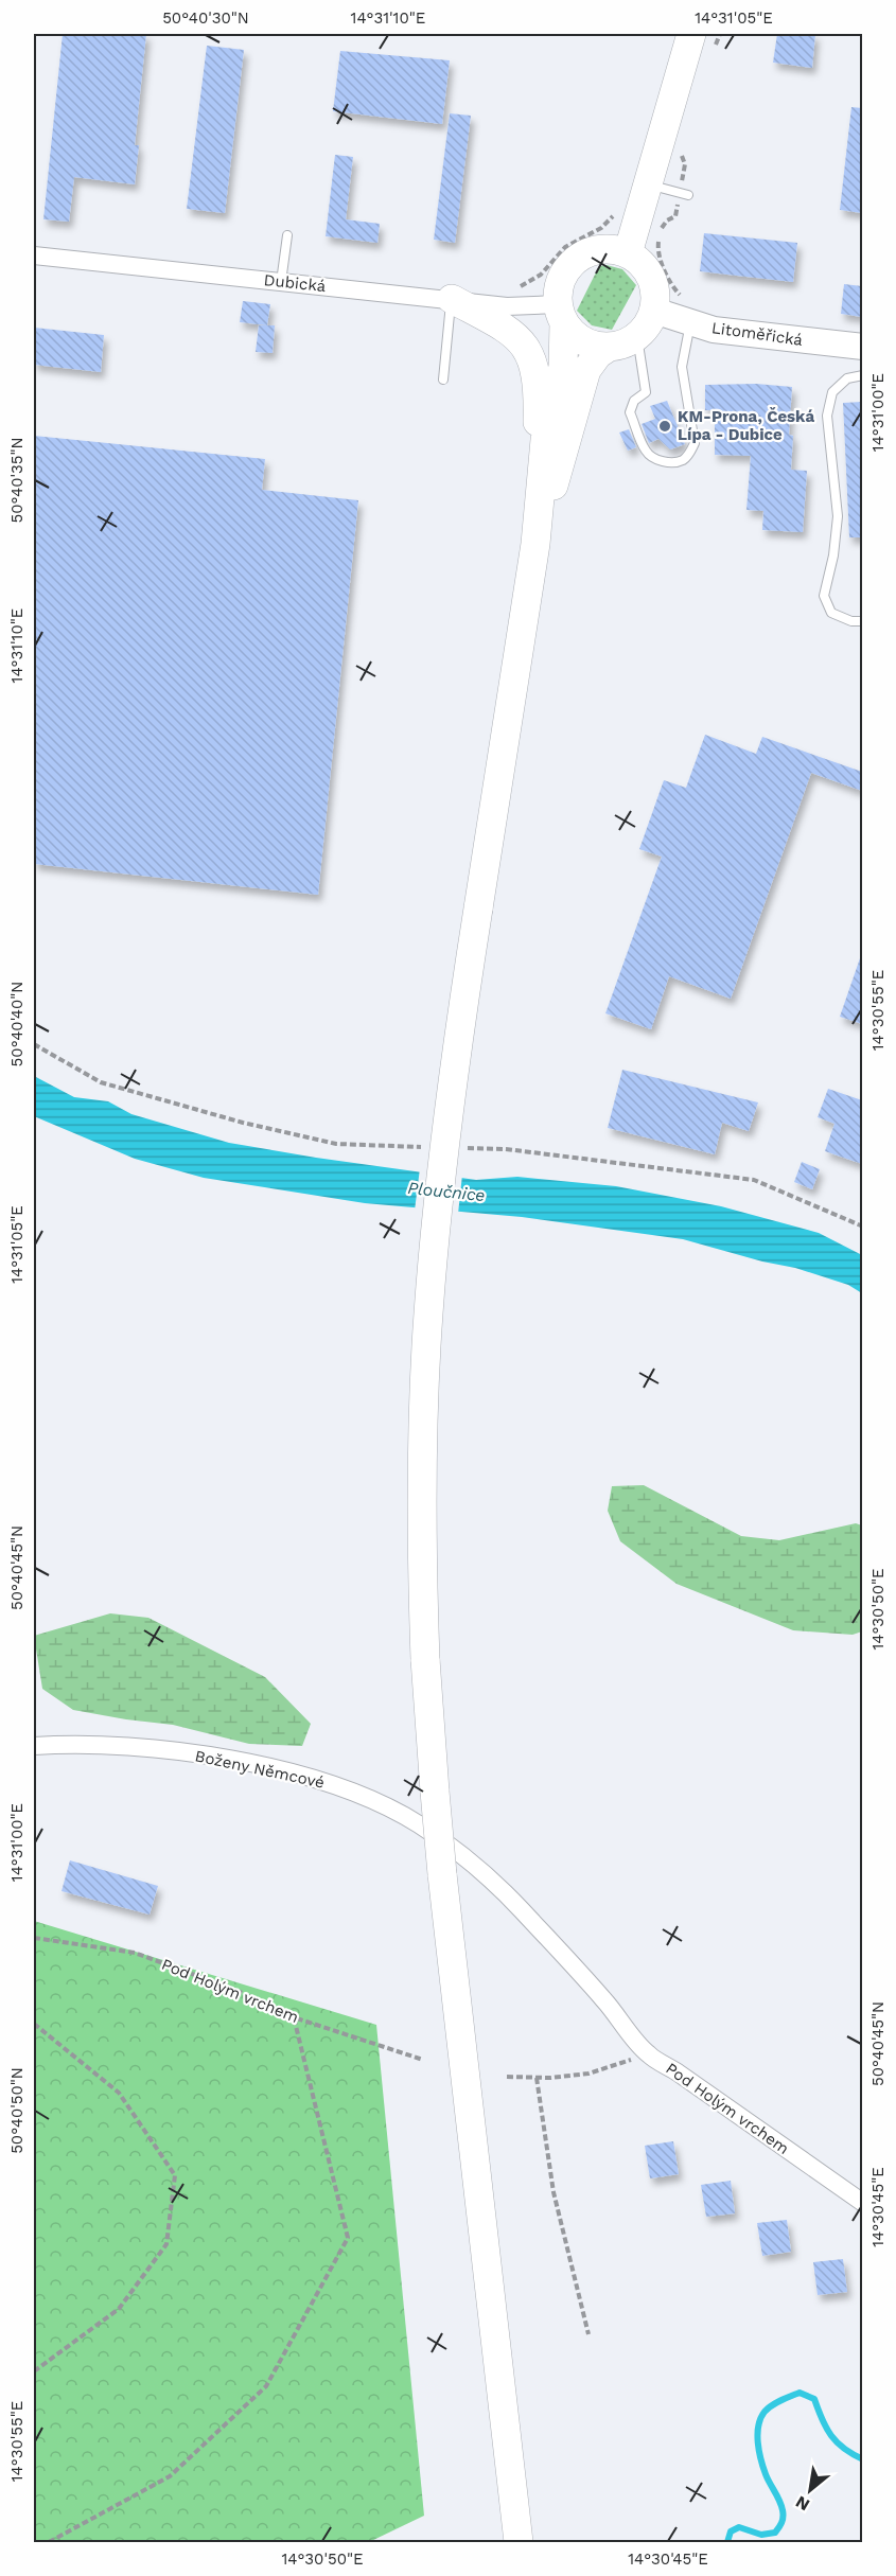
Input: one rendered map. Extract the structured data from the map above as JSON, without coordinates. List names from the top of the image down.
{
  "streets": {
    "street": [
      "Dubická",
      "Litoměřická",
      "Boženy Němcové",
      "Pod Holým vrchem"
    ]
  },
  "crossings": [
    ["Dubická", "Litoměřická"],
    ["Boženy Němcové", "Pod Holým vrchem"]
  ],
  "water": ["Ploučnice"],
  "places": ["KM-Prona, Česká Lípa - Dubice"],
  "north": "bottom left",
  "coordinates": [
    "50°40'30\"N",
    "14°31'10\"E",
    "14°31'05\"E",
    "14°31'00\"E",
    "50°40'35\"N",
    "14°30'55\"E",
    "50°40'40\"N",
    "50°40'45\"N",
    "14°30'50\"E",
    "50°40'50\"N",
    "14°30'45\"E"
  ]
}
